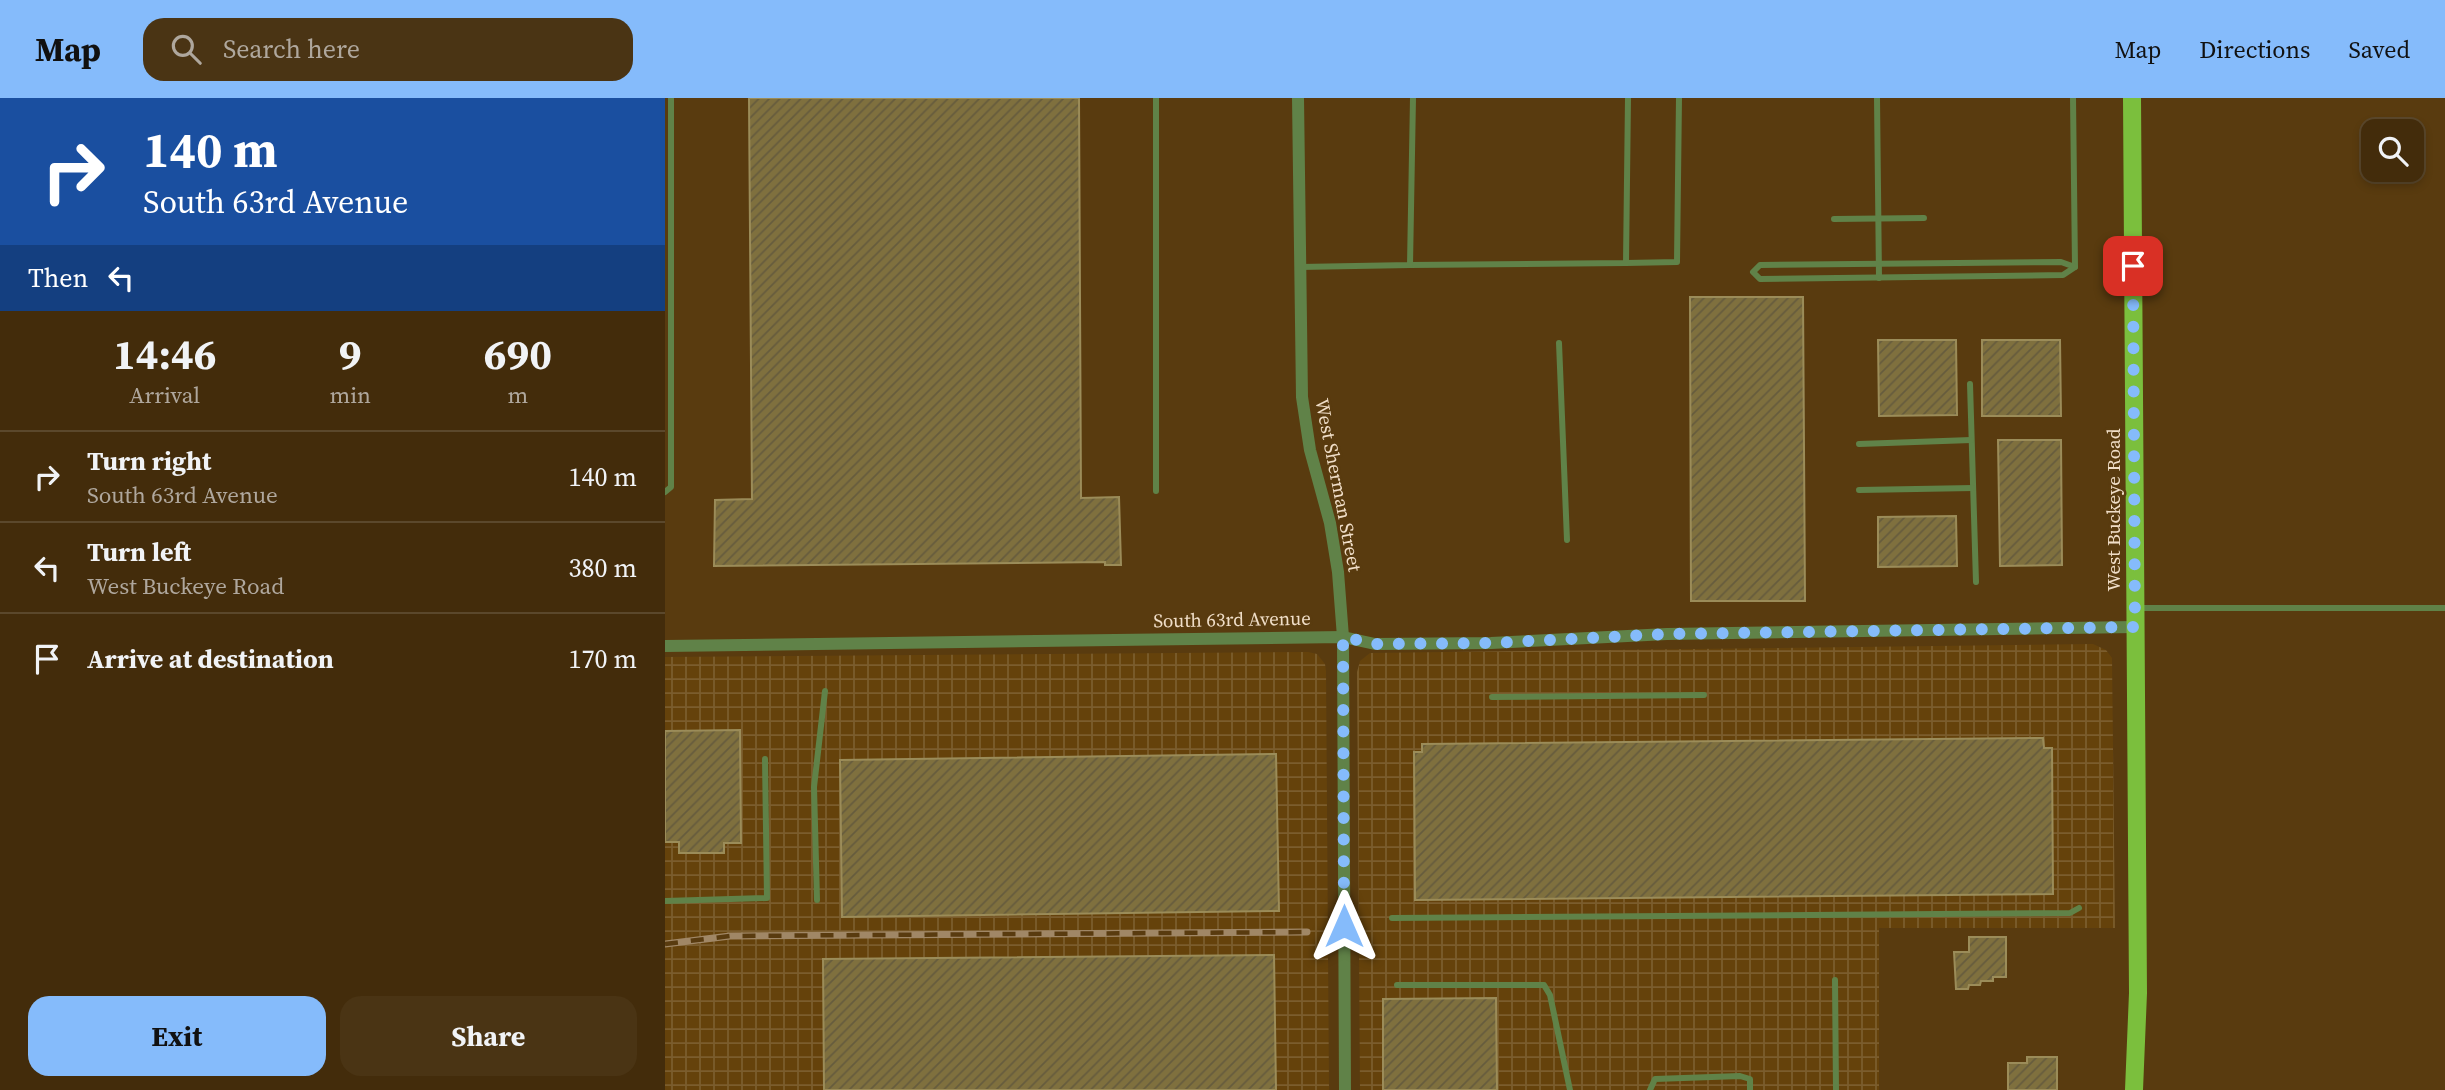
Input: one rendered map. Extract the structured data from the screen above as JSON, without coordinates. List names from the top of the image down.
{
  "streets": {
    "main road": ["West Buckeye Road"],
    "street": ["West Sherman Street", "South 63rd Avenue"]
  },
  "crossings": [
    ["West Sherman Street", "South 63rd Avenue"],
    ["West Buckeye Road", "South 63rd Avenue"]
  ],
  "page": {
    "header": "Map",
    "search": "Search here",
    "nav": ["Map", "Directions", "Saved"],
    "turn": ["140 m", "South 63rd Avenue"],
    "then": "Then",
    "eta": [
      "14:46",
      "Arrival",
      "9",
      "min",
      "690",
      "m"
    ],
    "list": [
      {
        "name": "Turn right",
        "note": "South 63rd Avenue",
        "value": "140 m"
      },
      {
        "name": "Turn left",
        "note": "West Buckeye Road",
        "value": "380 m"
      },
      {
        "name": "Arrive at destination",
        "value": "170 m"
      }
    ],
    "buttons": ["Exit", "Share"]
  }
}
